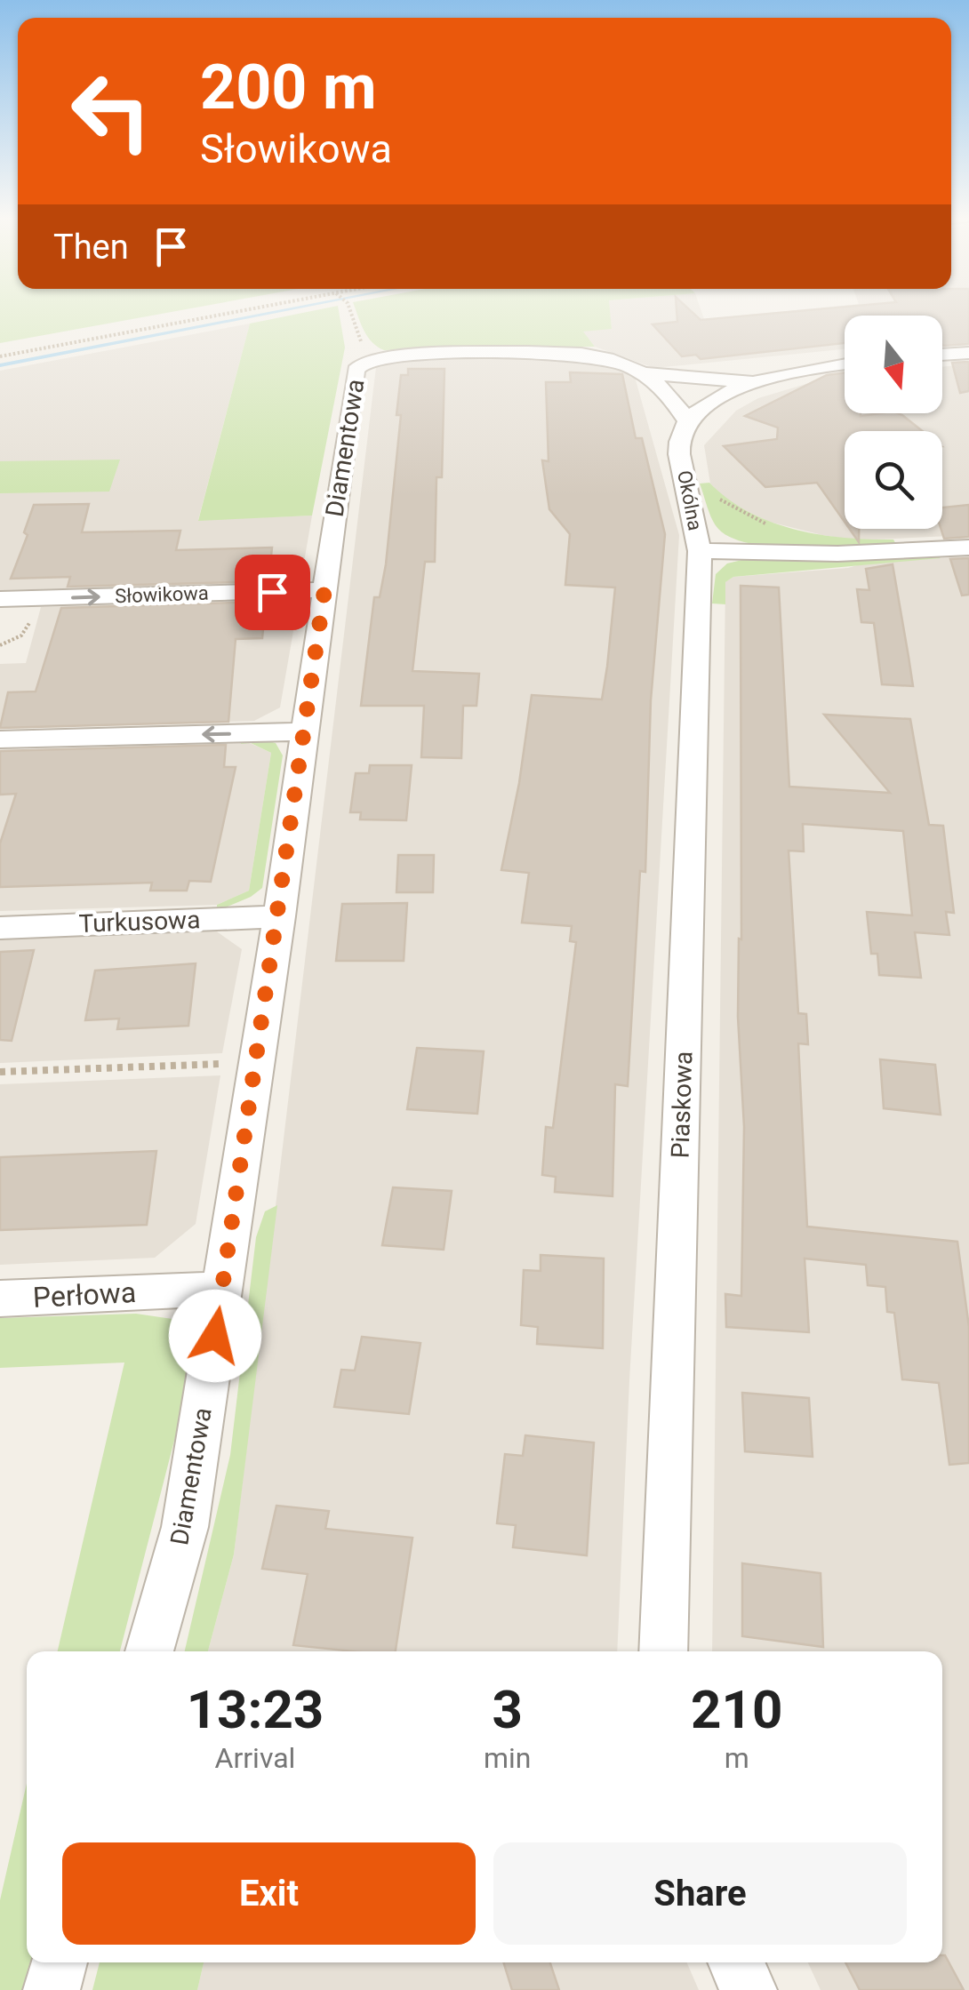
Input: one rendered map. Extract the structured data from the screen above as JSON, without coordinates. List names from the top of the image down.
{
  "streets": {
    "street": [
      "Diamentowa",
      "Okólna",
      "Słowikowa",
      "Turkusowa",
      "Piaskowa",
      "Perłowa"
    ]
  },
  "crossings": [
    ["Diamentowa", "Słowikowa"],
    ["Diamentowa", "Turkusowa"],
    ["Diamentowa", "Perłowa"],
    ["Okólna", "Piaskowa"]
  ],
  "north": "bottom",
  "page": {
    "turn": ["200 m", "Słowikowa"],
    "then": "Then",
    "eta": [
      "13:23",
      "Arrival",
      "3",
      "min",
      "210",
      "m"
    ],
    "buttons": ["Exit", "Share"]
  }
}
